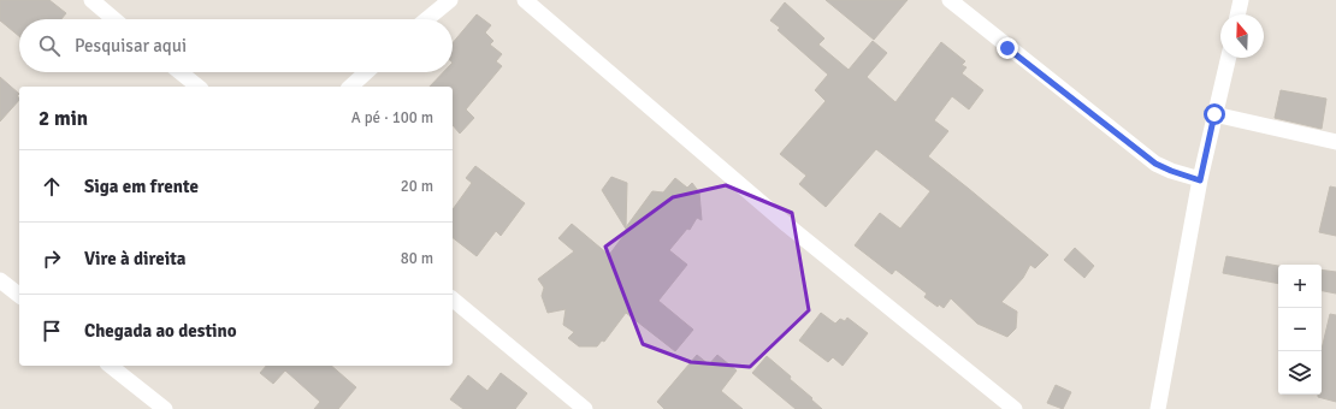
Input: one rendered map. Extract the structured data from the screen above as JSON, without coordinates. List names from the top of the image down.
{
  "north": "top",
  "page": {
    "search": "Pesquisar aqui",
    "heading": ["2 min", "A pé · 100 m"],
    "list": [
      ["Siga em frente", "20 m"],
      ["Vire à direita", "80 m"],
      "Chegada ao destino"
    ],
    "map_buttons": ["+", "−"]
  }
}
